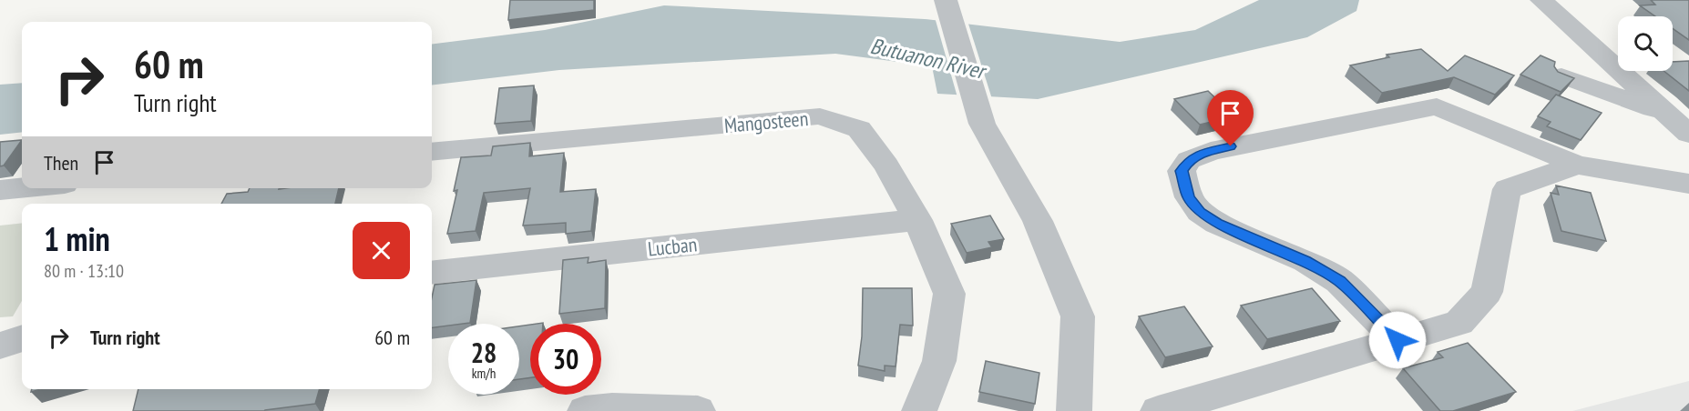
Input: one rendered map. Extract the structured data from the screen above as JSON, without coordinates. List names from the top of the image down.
{
  "streets": {
    "street": ["Mangosteen", "Lucban"]
  },
  "crossings": [
    ["Mangosteen", "Lucban"]
  ],
  "water": ["Butuanon River"],
  "page": {
    "turn": ["60 m", "Turn right"],
    "then": "Then",
    "heading": ["1 min", "80 m · 13:10"],
    "list": [
      {
        "name": "Turn right",
        "value": "60 m"
      }
    ],
    "speed": "28 km/h",
    "limit": "30"
  }
}
